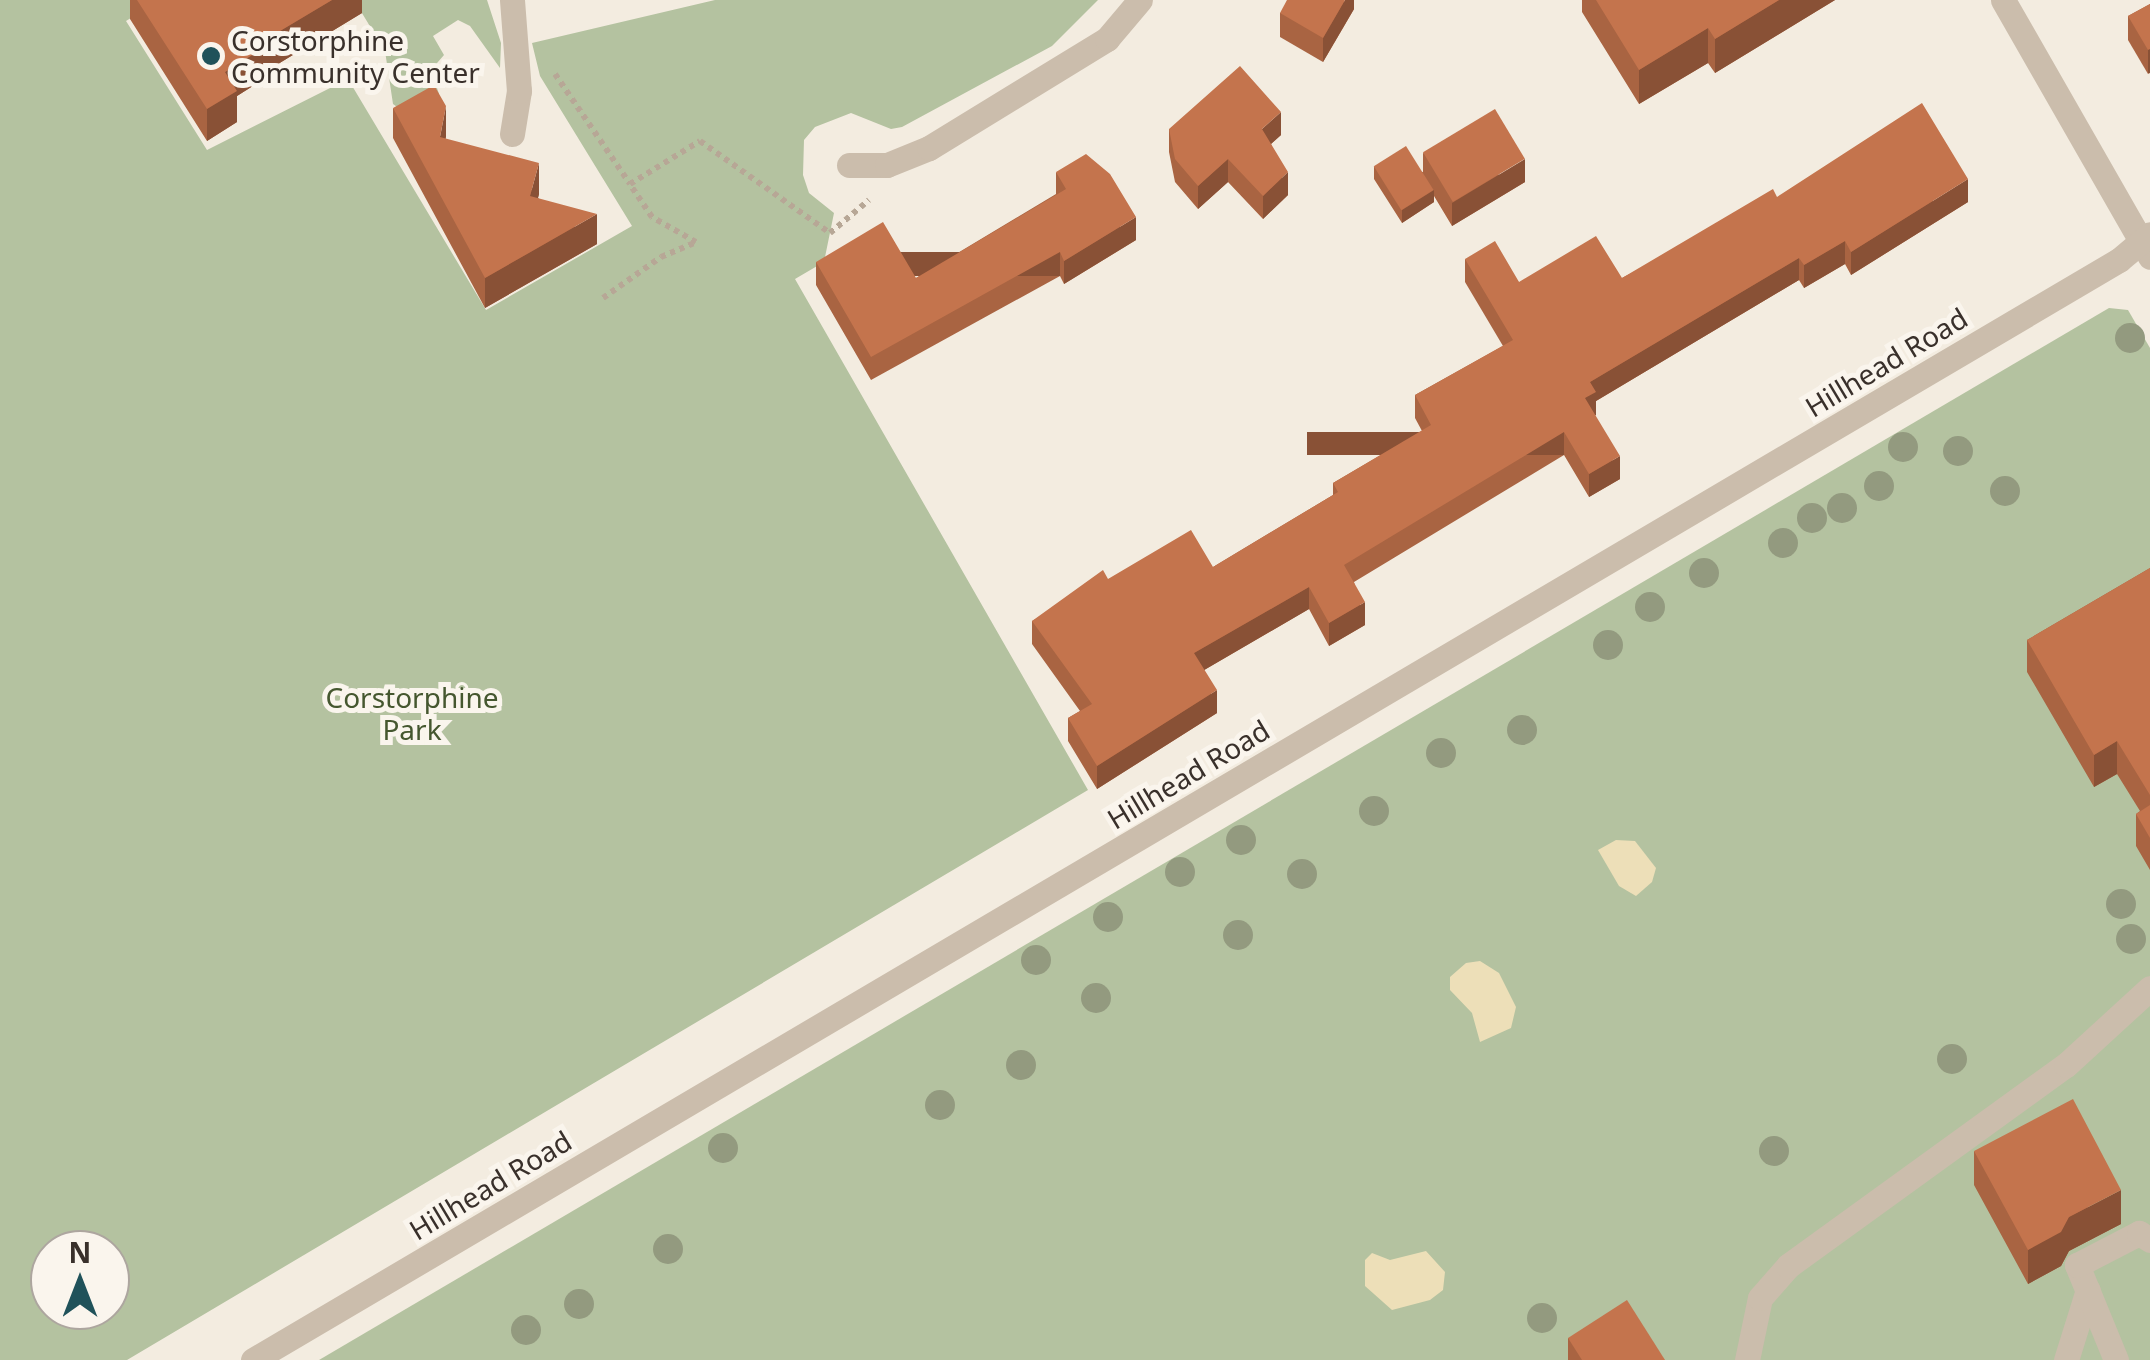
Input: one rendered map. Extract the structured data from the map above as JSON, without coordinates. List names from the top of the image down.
{
  "streets": {
    "street": ["Hillhead Road"]
  },
  "parks": ["Corstorphine Park"],
  "places": ["Corstorphine Community Center"],
  "north": "top"
}
